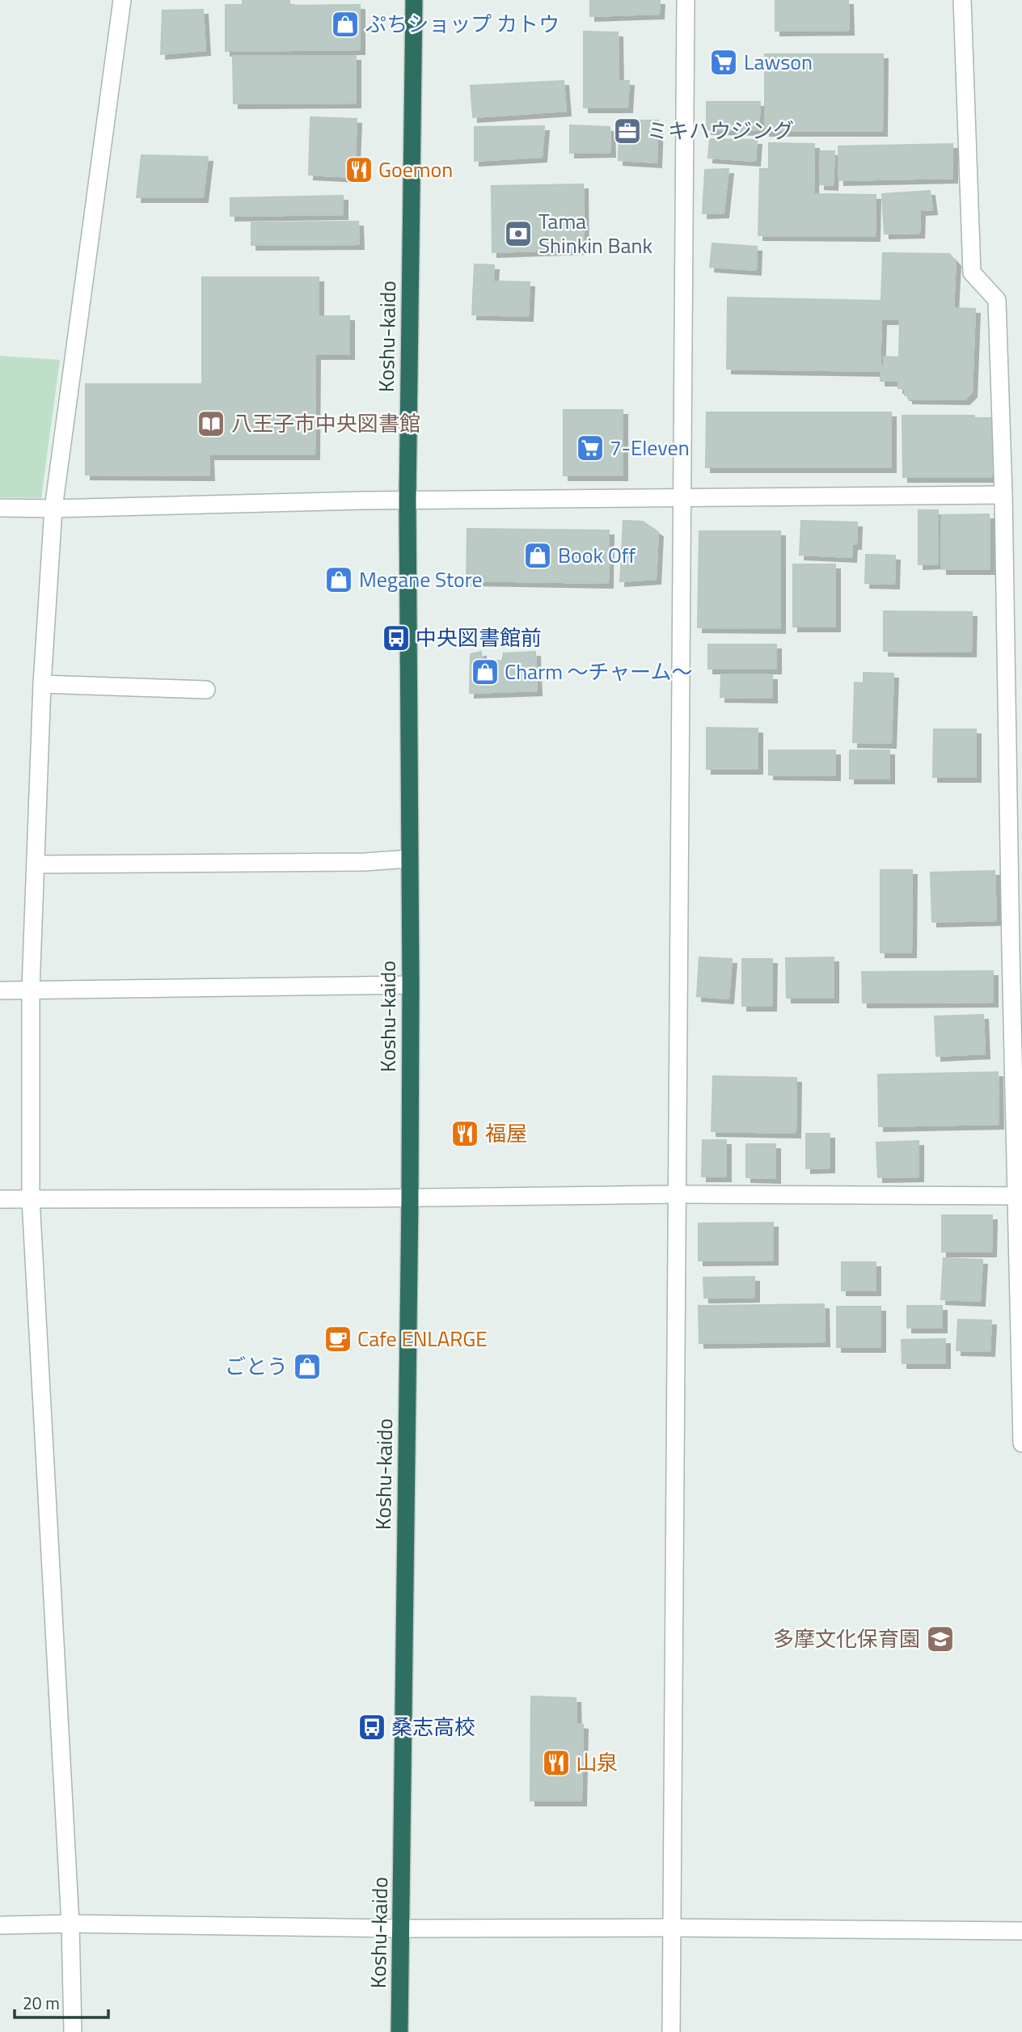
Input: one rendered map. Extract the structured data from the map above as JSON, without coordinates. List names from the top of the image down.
{
  "streets": {
    "highway": ["Koshu-kaido"]
  },
  "places": {
    "shop": [
      "ぷちショップ カトウ",
      "Book Off",
      "Megane Store",
      "Charm ～チャーム～",
      "ごとう"
    ],
    "supermarket": ["Lawson", "7-Eleven"],
    "office": ["ミキハウジング"],
    "restaurant": ["Goemon", "福屋", "山泉"],
    "bank": ["Tama Shinkin Bank"],
    "library": ["八王子市中央図書館"],
    "bus stop": ["中央図書館前", "桑志高校"],
    "cafe": ["Cafe ENLARGE"],
    "school or university": ["多摩文化保育園"]
  },
  "scale_bar": "20 m"
}
